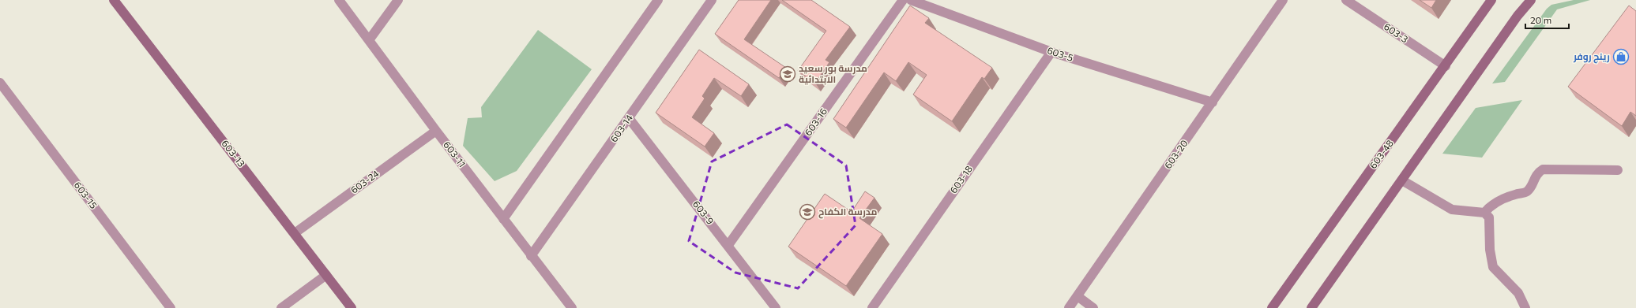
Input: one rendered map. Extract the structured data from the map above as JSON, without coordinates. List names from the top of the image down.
{
  "streets": {
    "street": [
      "603-3",
      "603-5",
      "603-16",
      "603-14",
      "603-13",
      "603-11",
      "603-20",
      "603-48",
      "603-18",
      "603-24",
      "603-15",
      "603-9"
    ]
  },
  "crossings": [
    ["603-3", "603-48"],
    ["603-5", "603-20"],
    ["603-5", "603-18"],
    ["603-16", "603-9"],
    ["603-14", "603-11"],
    ["603-14", "603-9"],
    ["603-13", "603-24"],
    ["603-11", "603-24"]
  ],
  "places": {
    "shop": ["رينج روفر"],
    "school or university": ["مدرسة بور سعيد الابتدائية", "مدرسة الكفاح"]
  },
  "scale_bar": "20 m"
}
